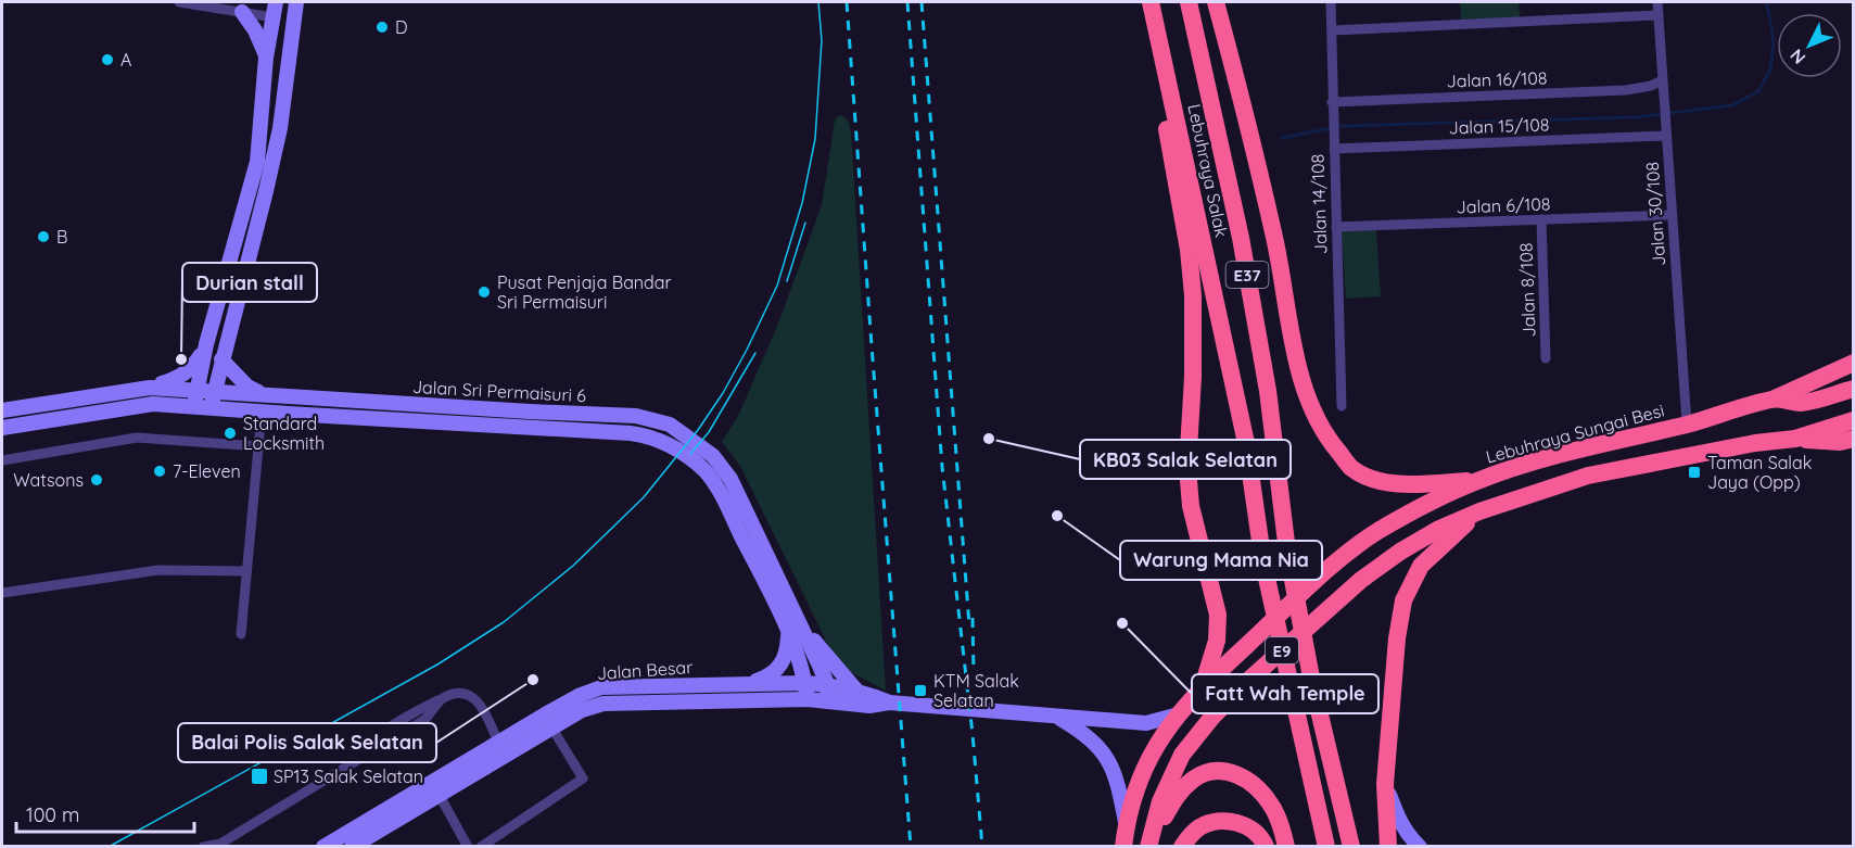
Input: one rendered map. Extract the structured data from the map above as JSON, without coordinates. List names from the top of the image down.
{
  "streets": {
    "highway": [
      "Lebuhraya Salak",
      "E37",
      "Lebuhraya Sungai Besi",
      "E9"
    ],
    "street": [
      "Jalan 16/108",
      "Jalan 15/108",
      "Jalan 14/108",
      "Jalan 6/108",
      "Jalan 30/108",
      "Jalan 8/108",
      "Jalan Sri Permaisuri 6",
      "Jalan Besar"
    ]
  },
  "crossings": [
    ["Jalan 16/108", "Jalan 14/108"],
    ["Jalan 16/108", "Jalan 30/108"],
    ["Jalan 15/108", "Jalan 14/108"],
    ["Jalan 15/108", "Jalan 30/108"],
    ["Jalan 14/108", "Jalan 6/108"],
    ["Jalan 6/108", "Jalan 30/108"],
    ["Jalan 6/108", "Jalan 8/108"],
    ["Jalan 30/108", "Lebuhraya Sungai Besi"],
    ["Jalan Sri Permaisuri 6", "Jalan Besar"],
    ["Lebuhraya Sungai Besi", "Jalan Besar"]
  ],
  "places": {
    "other": [
      "D",
      "A",
      "B",
      "Pusat Penjaja Bandar Sri Permaisuri",
      "Durian stall",
      "Standard Locksmith",
      "KB03 Salak Selatan",
      "7-Eleven",
      "Watsons",
      "Warung Mama Nia",
      "Fatt Wah Temple",
      "Balai Polis Salak Selatan"
    ],
    "transit": ["Taman Salak Jaya (Opp)", "KTM Salak Selatan", "SP13 Salak Selatan"]
  },
  "scale_bar": "100 m",
  "north": "bottom left"
}
